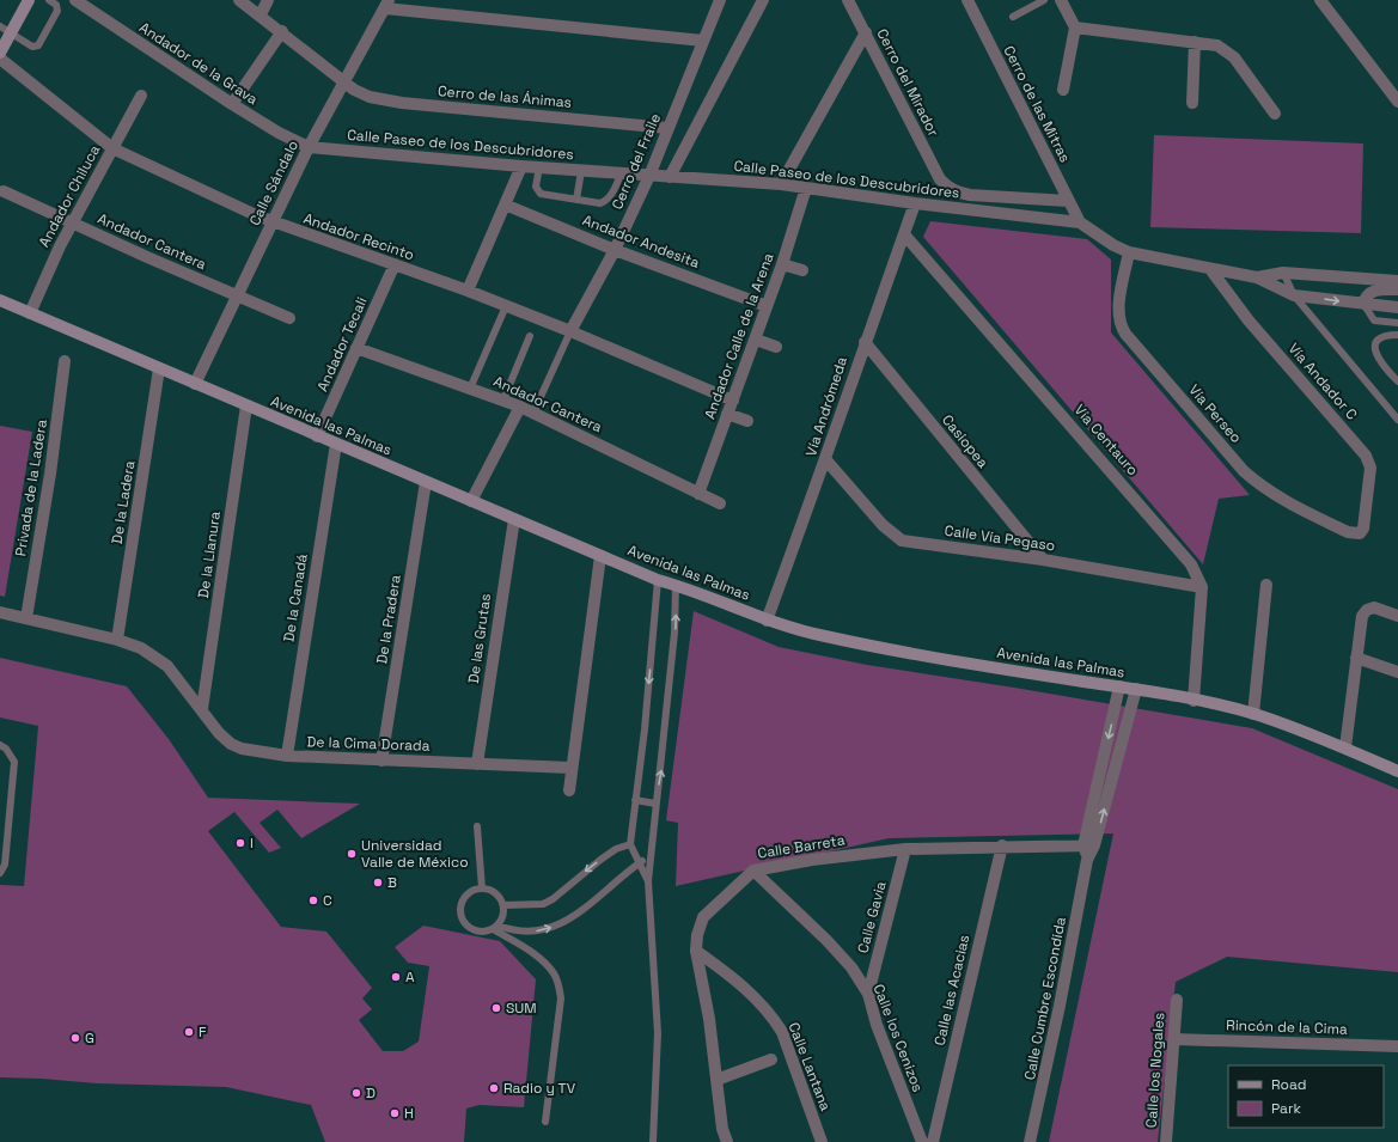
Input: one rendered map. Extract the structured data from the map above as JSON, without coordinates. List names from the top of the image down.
{
  "streets": {
    "street": [
      "Andador de la Grava",
      "Cerro del Mirador",
      "Cerro de las Ánimas",
      "Cerro de las Mitras",
      "Calle Paseo de los Descubridores",
      "Cerro del Fraile",
      "Calle Sándalo",
      "Andador Chiluca",
      "Andador Recinto",
      "Andador Cantera",
      "Andador Andesita",
      "Andador Calle de la Arena",
      "Andador Tecali",
      "Vía Andador C",
      "Vía Andrómeda",
      "Vía Perseo",
      "Avenida las Palmas",
      "Vía Centauro",
      "Casiopea",
      "Privada de la Ladera",
      "De la Ladera",
      "Calle Vía Pegaso",
      "De la Llanura",
      "De la Canadá",
      "De la Pradera",
      "De las Grutas",
      "De la Cima Dorada",
      "Calle Barreta",
      "Calle Gavia",
      "Calle las Acacias",
      "Calle Cumbre Escondida",
      "Rincón de la Cima",
      "Calle los Cenizos",
      "Calle Lantana",
      "Calle los Nogales"
    ]
  },
  "crossings": [
    ["Andador de la Grava", "Calle Paseo de los Descubridores"],
    ["Andador de la Grava", "Calle Sándalo"],
    ["Cerro del Mirador", "Cerro de las Mitras"],
    ["Cerro de las Ánimas", "Cerro del Fraile"],
    ["Cerro de las Ánimas", "Calle Sándalo"],
    ["Cerro de las Mitras", "Calle Paseo de los Descubridores"],
    ["Calle Paseo de los Descubridores", "Cerro del Fraile"],
    ["Calle Paseo de los Descubridores", "Calle Sándalo"],
    ["Calle Paseo de los Descubridores", "Andador Calle de la Arena"],
    ["Calle Paseo de los Descubridores", "Vía Andador C"],
    ["Calle Paseo de los Descubridores", "Vía Andrómeda"],
    ["Calle Paseo de los Descubridores", "Vía Perseo"],
    ["Cerro del Fraile", "Andador Recinto"],
    ["Cerro del Fraile", "Andador Andesita"],
    ["Calle Sándalo", "Andador Recinto"],
    ["Calle Sándalo", "Andador Cantera"],
    ["Calle Sándalo", "Avenida las Palmas"],
    ["Andador Chiluca", "Andador Recinto"],
    ["Andador Chiluca", "Andador Cantera"],
    ["Andador Chiluca", "Avenida las Palmas"],
    ["Andador Recinto", "Andador Calle de la Arena"],
    ["Andador Recinto", "Andador Tecali"],
    ["Andador Cantera", "Andador Calle de la Arena"],
    ["Andador Cantera", "Andador Tecali"],
    ["Andador Andesita", "Andador Calle de la Arena"],
    ["Andador Tecali", "Avenida las Palmas"],
    ["Vía Andador C", "Vía Perseo"],
    ["Vía Andrómeda", "Avenida las Palmas"],
    ["Vía Andrómeda", "Vía Centauro"],
    ["Vía Andrómeda", "Casiopea"],
    ["Vía Andrómeda", "Calle Vía Pegaso"],
    ["Avenida las Palmas", "Vía Centauro"],
    ["Avenida las Palmas", "De la Ladera"],
    ["Avenida las Palmas", "De la Llanura"],
    ["Avenida las Palmas", "De la Canadá"],
    ["Avenida las Palmas", "De la Pradera"],
    ["Avenida las Palmas", "De las Grutas"],
    ["Avenida las Palmas", "Calle Cumbre Escondida"],
    ["Vía Centauro", "Calle Vía Pegaso"],
    ["Casiopea", "Calle Vía Pegaso"],
    ["Privada de la Ladera", "De la Cima Dorada"],
    ["De la Ladera", "De la Cima Dorada"],
    ["De la Llanura", "De la Cima Dorada"],
    ["De la Canadá", "De la Cima Dorada"],
    ["De la Pradera", "De la Cima Dorada"],
    ["De las Grutas", "De la Cima Dorada"],
    ["Calle Barreta", "Calle Gavia"],
    ["Calle Barreta", "Calle las Acacias"],
    ["Calle Barreta", "Calle Cumbre Escondida"],
    ["Calle Barreta", "Calle los Cenizos"],
    ["Calle Barreta", "Calle Lantana"],
    ["Calle Gavia", "Calle los Cenizos"],
    ["Rincón de la Cima", "Calle los Nogales"]
  ],
  "places": [
    "I",
    "Universidad Valle de México",
    "B",
    "C",
    "A",
    "SUM",
    "F",
    "G",
    "Radio y TV",
    "D",
    "H"
  ],
  "legend": ["Road", "Park"]
}
